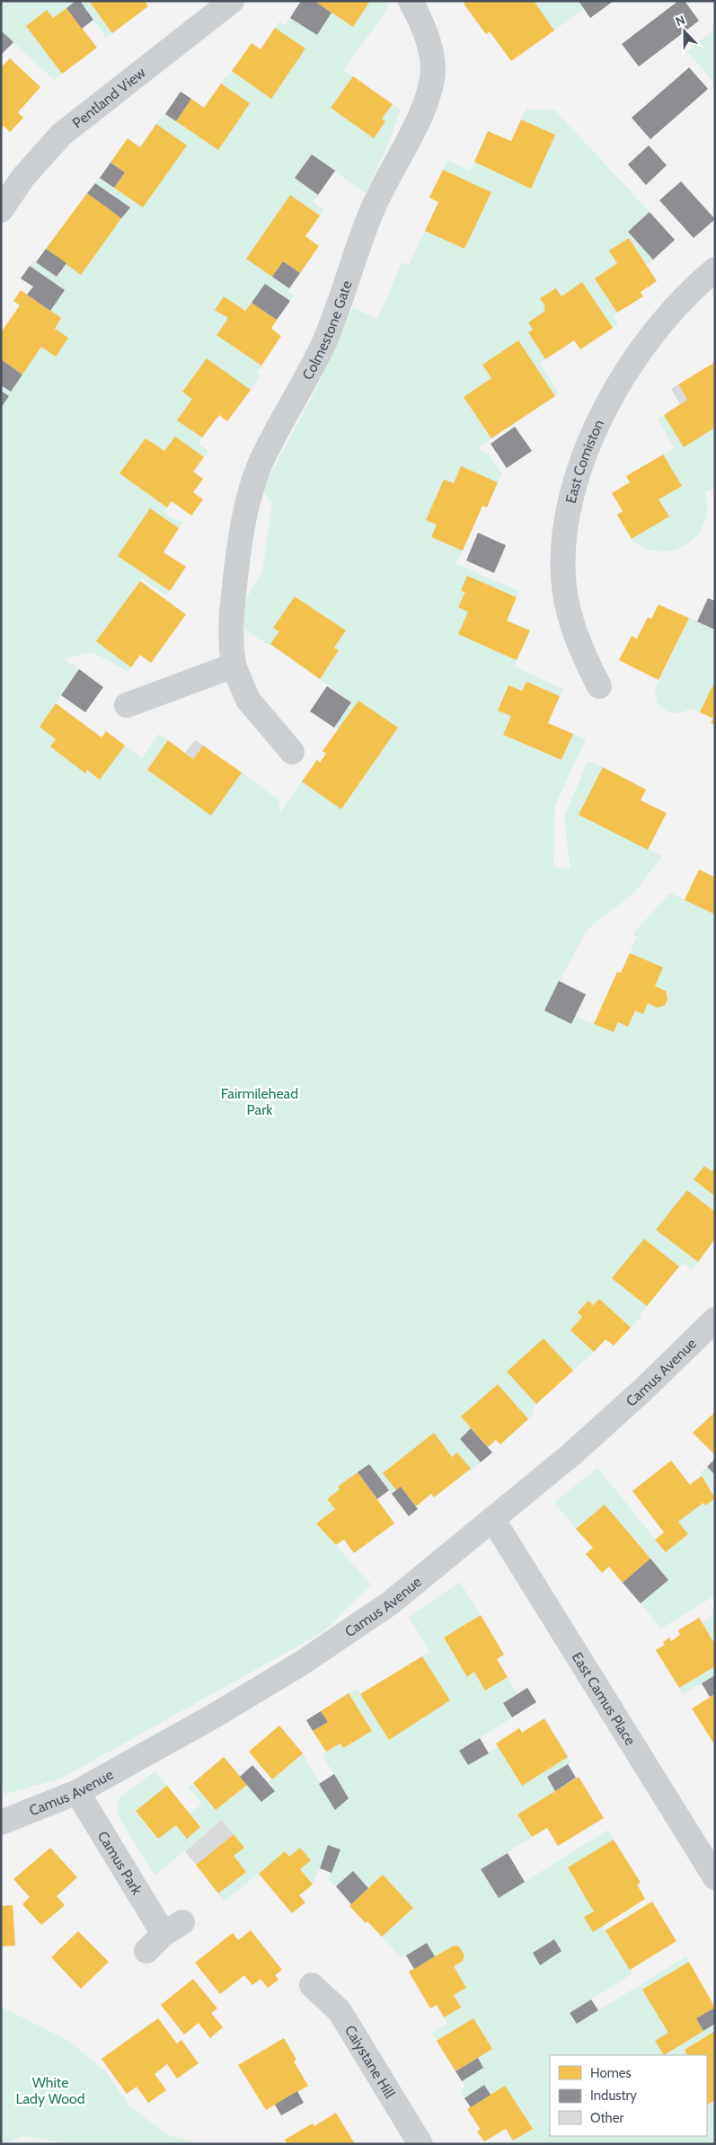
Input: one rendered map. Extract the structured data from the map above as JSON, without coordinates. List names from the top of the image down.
{
  "streets": {
    "street": [
      "Pentland View",
      "Colmestone Gate",
      "East Comiston",
      "Camus Avenue",
      "East Camus Place",
      "Camus Park",
      "Caiystane Hill"
    ]
  },
  "crossings": [
    ["Camus Avenue", "East Camus Place"],
    ["Camus Avenue", "Camus Park"]
  ],
  "parks": ["Fairmilehead Park", "White Lady Wood"],
  "legend": ["Homes", "Industry", "Other"],
  "north": "top"
}
